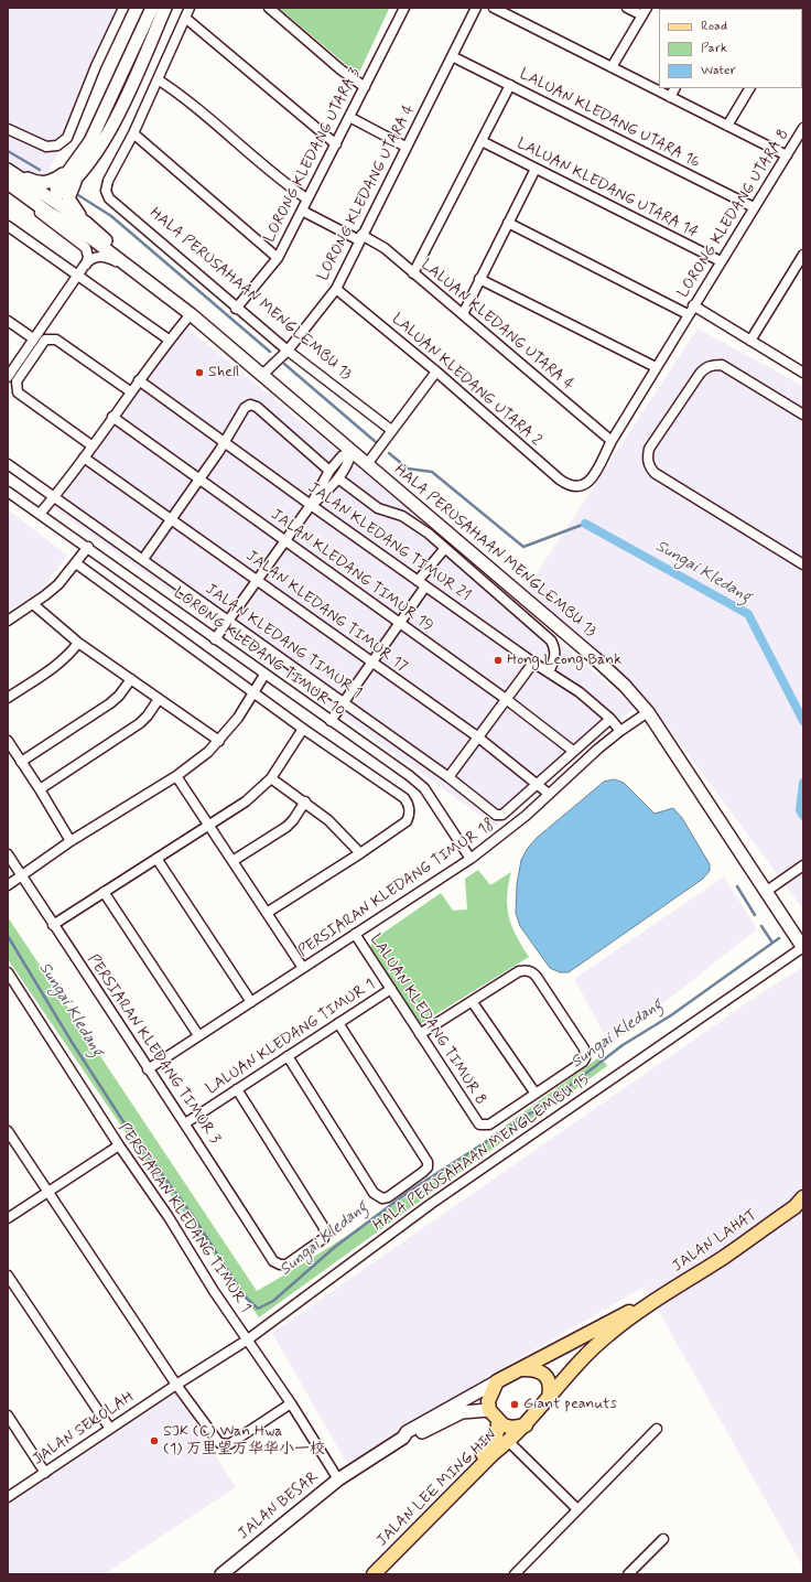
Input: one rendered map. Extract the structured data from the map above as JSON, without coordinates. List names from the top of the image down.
{
  "streets": {
    "main road": ["JALAN LAHAT", "JALAN LEE MING HIN"],
    "street": [
      "LALUAN KLEDANG UTARA 16",
      "LORONG KLEDANG UTARA 3",
      "LALUAN KLEDANG UTARA 14",
      "LORONG KLEDANG UTARA 4",
      "LORONG KLEDANG UTARA 8",
      "HALA PERUSAHAAN MENGLEMBU 13",
      "LALUAN KLEDANG UTARA 4",
      "LALUAN KLEDANG UTARA 2",
      "JALAN KLEDANG TIMUR 21",
      "JALAN KLEDANG TIMUR 19",
      "JALAN KLEDANG TIMUR 17",
      "JALAN KLEDANG TIMUR 1",
      "LORONG KLEDANG TIMUR 10",
      "PERSIARAN KLEDANG TIMUR 18",
      "LALUAN KLEDANG TIMUR 8",
      "LALUAN KLEDANG TIMUR 1",
      "PERSIARAN KLEDANG TIMUR 3",
      "HALA PERUSAHAAN MENGLEMBU 15",
      "PERSIARAN KLEDANG TIMUR 1",
      "JALAN SEKOLAH",
      "JALAN BESAR"
    ]
  },
  "crossings": [
    ["LALUAN KLEDANG UTARA 16", "LORONG KLEDANG UTARA 4"],
    ["LALUAN KLEDANG UTARA 16", "LORONG KLEDANG UTARA 8"],
    ["LORONG KLEDANG UTARA 3", "HALA PERUSAHAAN MENGLEMBU 13"],
    ["LORONG KLEDANG UTARA 3", "LALUAN KLEDANG UTARA 4"],
    ["LALUAN KLEDANG UTARA 14", "LORONG KLEDANG UTARA 8"],
    ["LORONG KLEDANG UTARA 4", "HALA PERUSAHAAN MENGLEMBU 13"],
    ["LORONG KLEDANG UTARA 4", "LALUAN KLEDANG UTARA 4"],
    ["LORONG KLEDANG UTARA 4", "LALUAN KLEDANG UTARA 2"],
    ["LORONG KLEDANG UTARA 8", "LALUAN KLEDANG UTARA 4"],
    ["LORONG KLEDANG UTARA 8", "LALUAN KLEDANG UTARA 2"],
    ["HALA PERUSAHAAN MENGLEMBU 13", "PERSIARAN KLEDANG TIMUR 18"],
    ["HALA PERUSAHAAN MENGLEMBU 13", "HALA PERUSAHAAN MENGLEMBU 15"],
    ["JALAN KLEDANG TIMUR 21", "PERSIARAN KLEDANG TIMUR 18"],
    ["JALAN KLEDANG TIMUR 17", "JALAN KLEDANG TIMUR 1"],
    ["JALAN KLEDANG TIMUR 17", "PERSIARAN KLEDANG TIMUR 18"],
    ["LORONG KLEDANG TIMUR 10", "PERSIARAN KLEDANG TIMUR 18"],
    ["PERSIARAN KLEDANG TIMUR 18", "LALUAN KLEDANG TIMUR 8"],
    ["PERSIARAN KLEDANG TIMUR 18", "PERSIARAN KLEDANG TIMUR 3"],
    ["LALUAN KLEDANG TIMUR 8", "LALUAN KLEDANG TIMUR 1"],
    ["LALUAN KLEDANG TIMUR 1", "PERSIARAN KLEDANG TIMUR 3"],
    ["HALA PERUSAHAAN MENGLEMBU 15", "PERSIARAN KLEDANG TIMUR 1"],
    ["HALA PERUSAHAAN MENGLEMBU 15", "JALAN SEKOLAH"],
    ["PERSIARAN KLEDANG TIMUR 1", "JALAN BESAR"],
    ["JALAN LAHAT", "JALAN LEE MING HIN"],
    ["JALAN LAHAT", "JALAN BESAR"],
    ["JALAN LEE MING HIN", "JALAN BESAR"]
  ],
  "water": ["Sungai Kledang"],
  "places": [
    "Shell",
    "Hong Leong Bank",
    "Giant peanuts",
    "SJK (C) Wan Hwa (1) 万里望万华华小一校"
  ],
  "legend": ["Road", "Park", "Water"]
}
